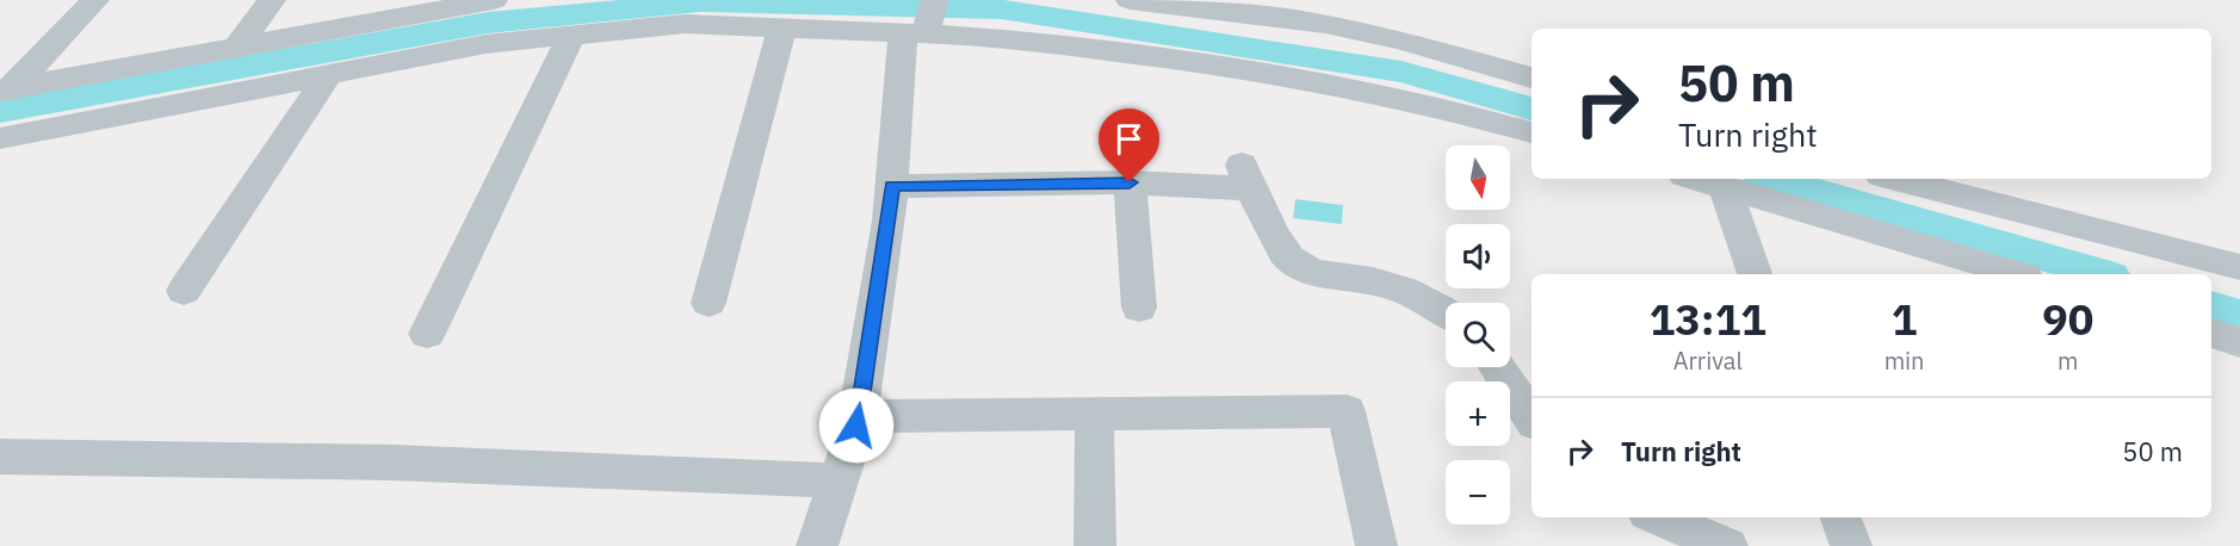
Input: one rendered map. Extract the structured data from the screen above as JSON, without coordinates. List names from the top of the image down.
{
  "north": "bottom",
  "page": {
    "turn": ["50 m", "Turn right"],
    "map_buttons": ["+", "−"],
    "eta": [
      "13:11",
      "Arrival",
      "1",
      "min",
      "90",
      "m"
    ],
    "list": [
      {
        "name": "Turn right",
        "value": "50 m"
      }
    ]
  }
}
